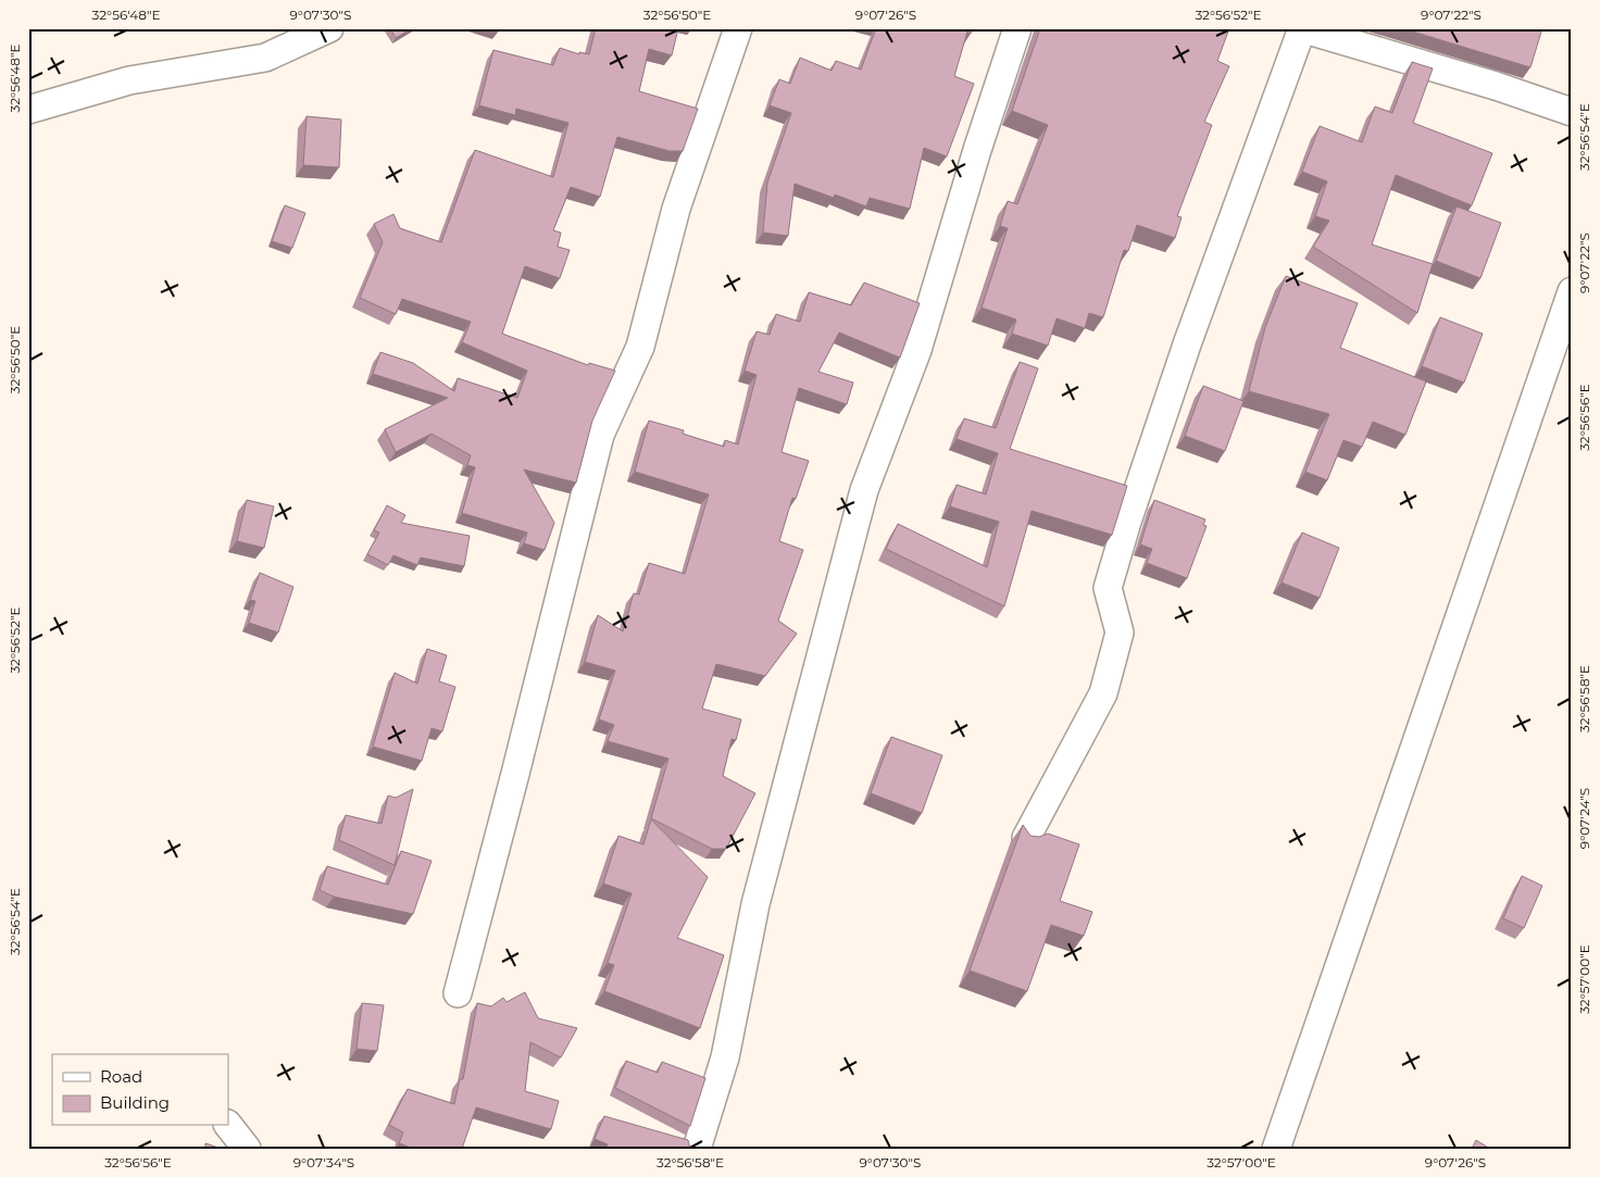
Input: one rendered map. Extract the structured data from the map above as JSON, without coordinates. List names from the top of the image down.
{
  "legend": ["Road", "Building"],
  "coordinates": [
    "32°56'48\"E",
    "9°07'30\"S",
    "32°56'50\"E",
    "9°07'26\"S",
    "32°56'52\"E",
    "9°07'22\"S",
    "32°56'54\"E",
    "32°56'56\"E",
    "32°56'58\"E",
    "9°07'24\"S",
    "32°57'00\"E",
    "9°07'34\"S"
  ]
}
